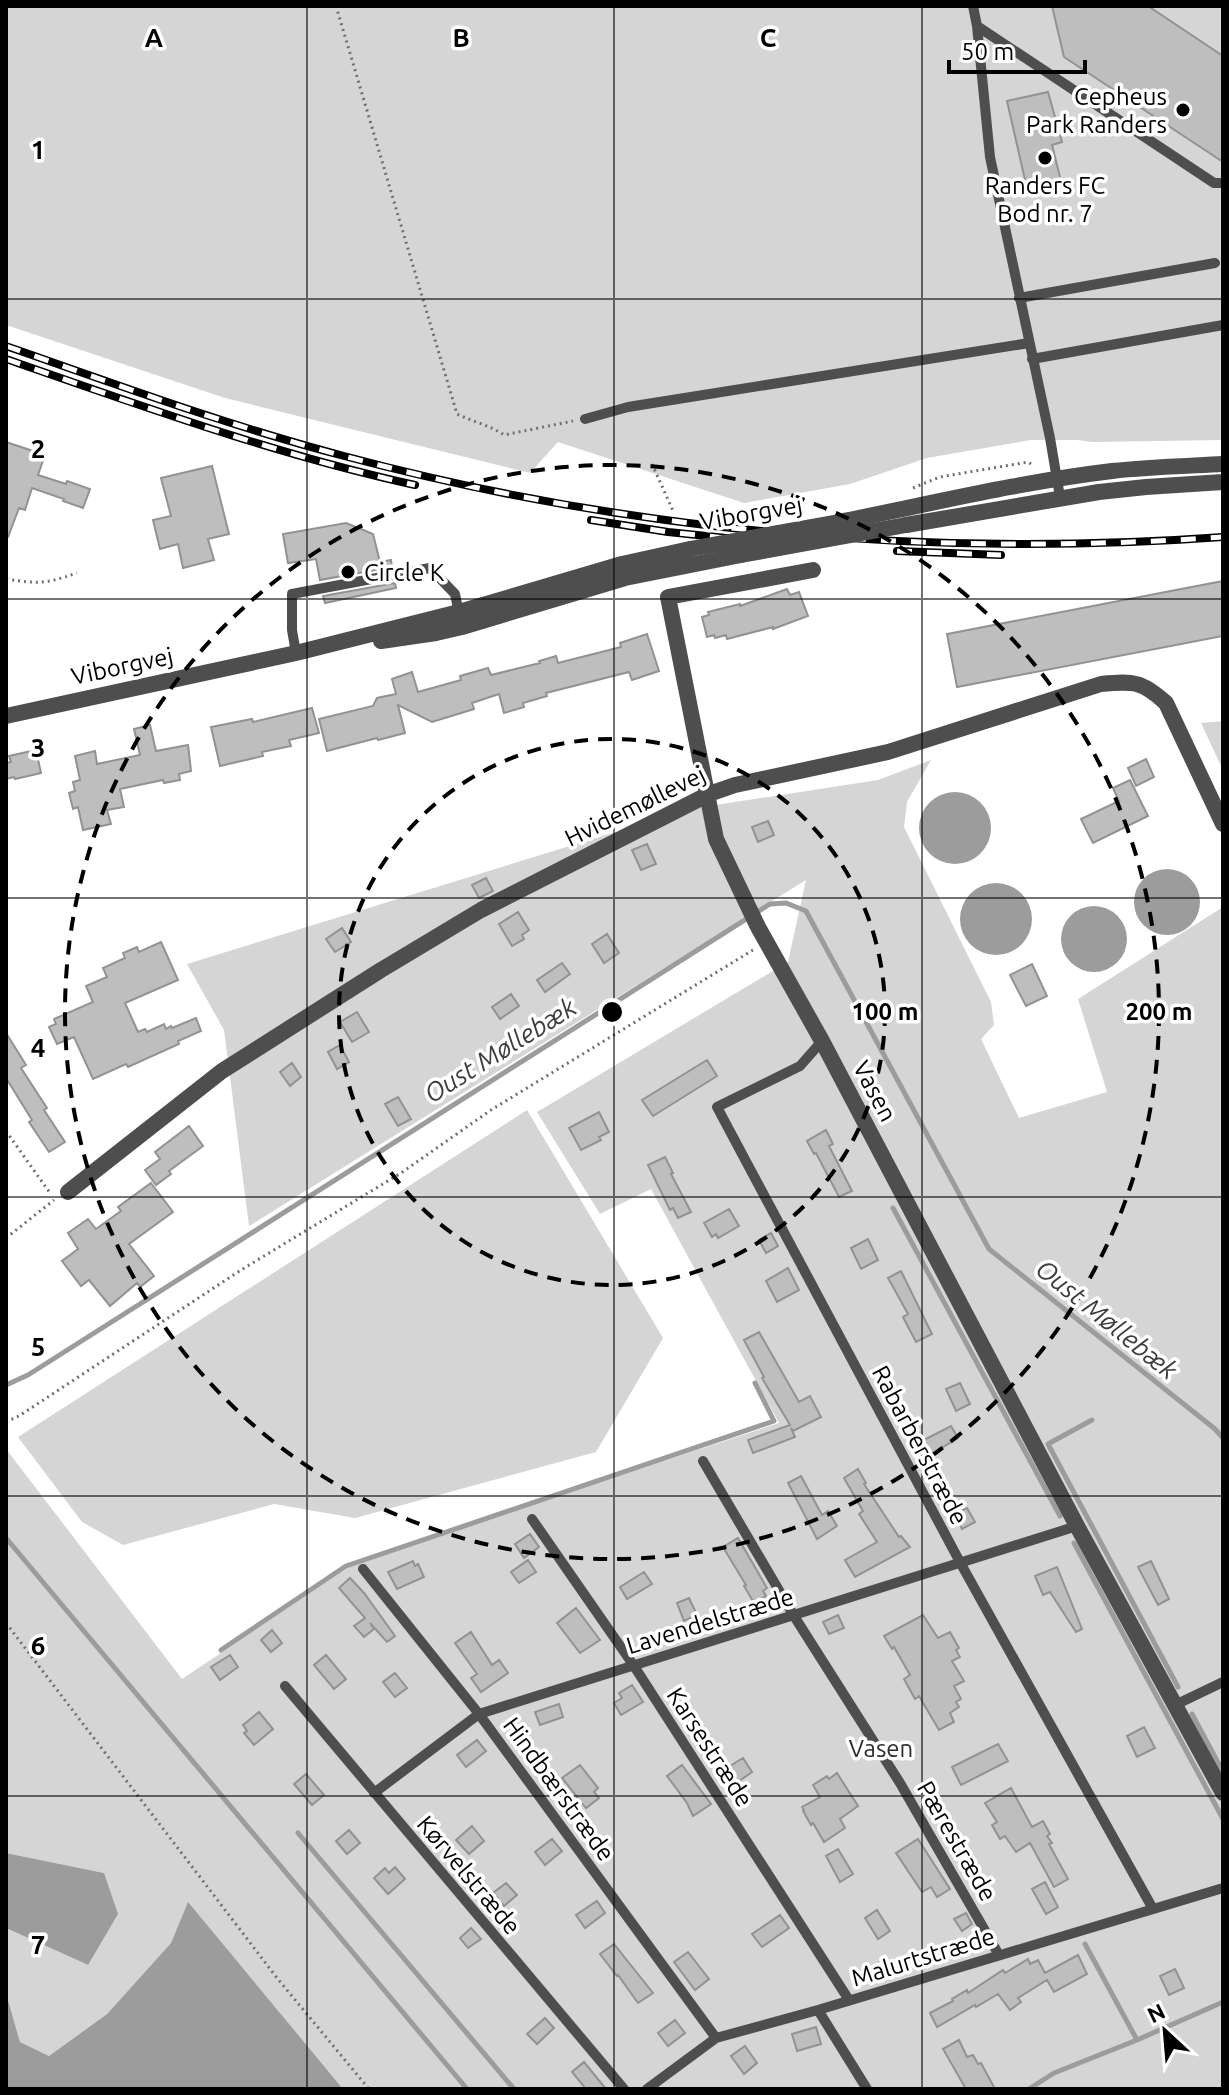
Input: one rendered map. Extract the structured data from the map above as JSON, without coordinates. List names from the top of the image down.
{
  "streets": {
    "street": ["Viborgvej", "Hvidemøllevej", "Vasen"],
    "lane": [
      "Rabarberstræde",
      "Lavendelstræde",
      "Karsestræde",
      "Hindbærstræde",
      "Pærestræde",
      "Kørvelstræde",
      "Malurtstræde"
    ]
  },
  "crossings": [
    ["Viborgvej", "Vasen"],
    ["Hvidemøllevej", "Vasen"],
    ["Vasen", "Rabarberstræde"],
    ["Vasen", "Lavendelstræde"],
    ["Rabarberstræde", "Lavendelstræde"],
    ["Rabarberstræde", "Malurtstræde"],
    ["Lavendelstræde", "Karsestræde"],
    ["Lavendelstræde", "Hindbærstræde"],
    ["Lavendelstræde", "Pærestræde"],
    ["Lavendelstræde", "Kørvelstræde"],
    ["Karsestræde", "Malurtstræde"],
    ["Hindbærstræde", "Malurtstræde"],
    ["Pærestræde", "Malurtstræde"]
  ],
  "water": ["Oust Møllebæk"],
  "parks": ["Vasen"],
  "places": ["Cepheus Park Randers", "Randers FC Bod nr. 7", "Circle K"],
  "scale_bar": "50 m",
  "north": "top left",
  "grid": {
    "columns": ["A", "B", "C"],
    "rows": [
      "1",
      "2",
      "3",
      "4",
      "5",
      "6",
      "7"
    ]
  },
  "rings": ["100 m", "200 m"]
}
